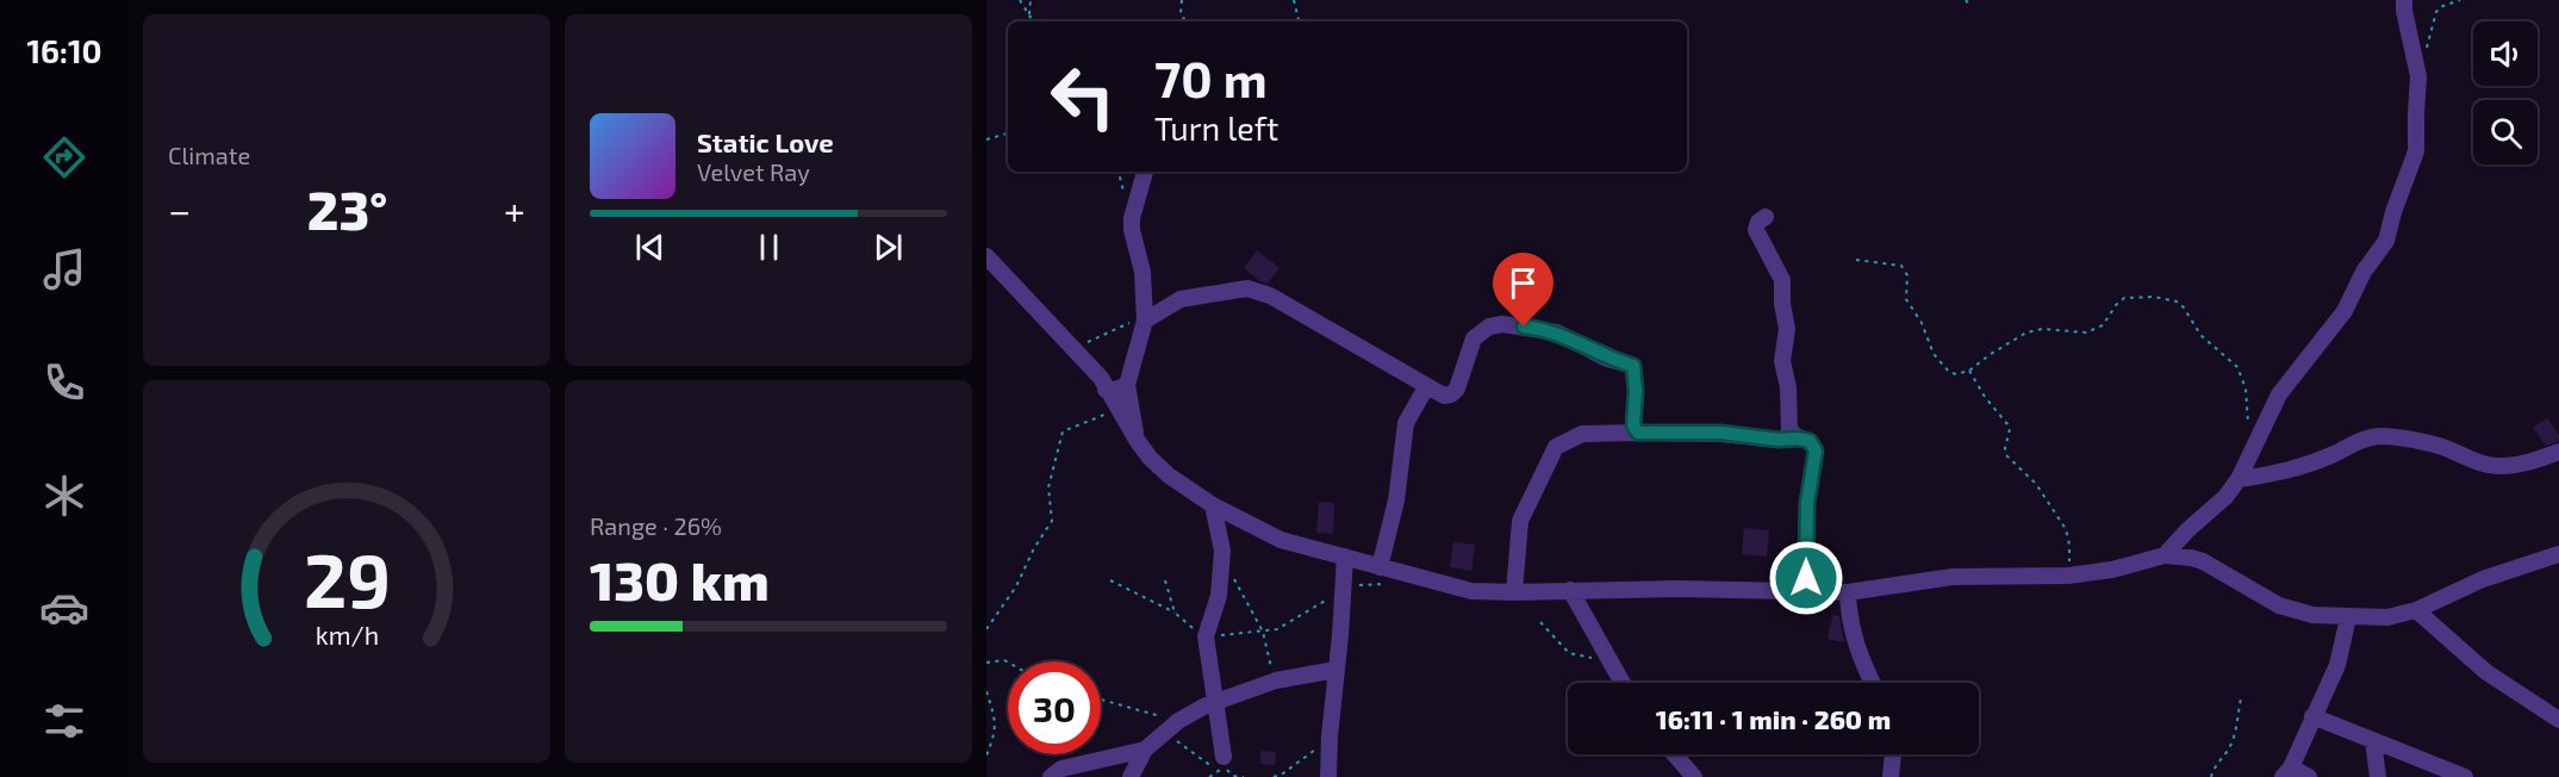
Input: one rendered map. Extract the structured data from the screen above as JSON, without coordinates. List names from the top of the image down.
{
  "page": {
    "tabs": "16:10",
    "tile": [
      "Climate",
      ["Range · 26%", "130 km"]
    ],
    "turn": ["70 m", "Turn left"],
    "song": ["Static Love", "Velvet Ray"],
    "heat": ["−", "23°", "+"],
    "limit": "30",
    "trip": "16:11 · 1 min · 260 m",
    "gauge": ["29", "km/h"]
  }
}
